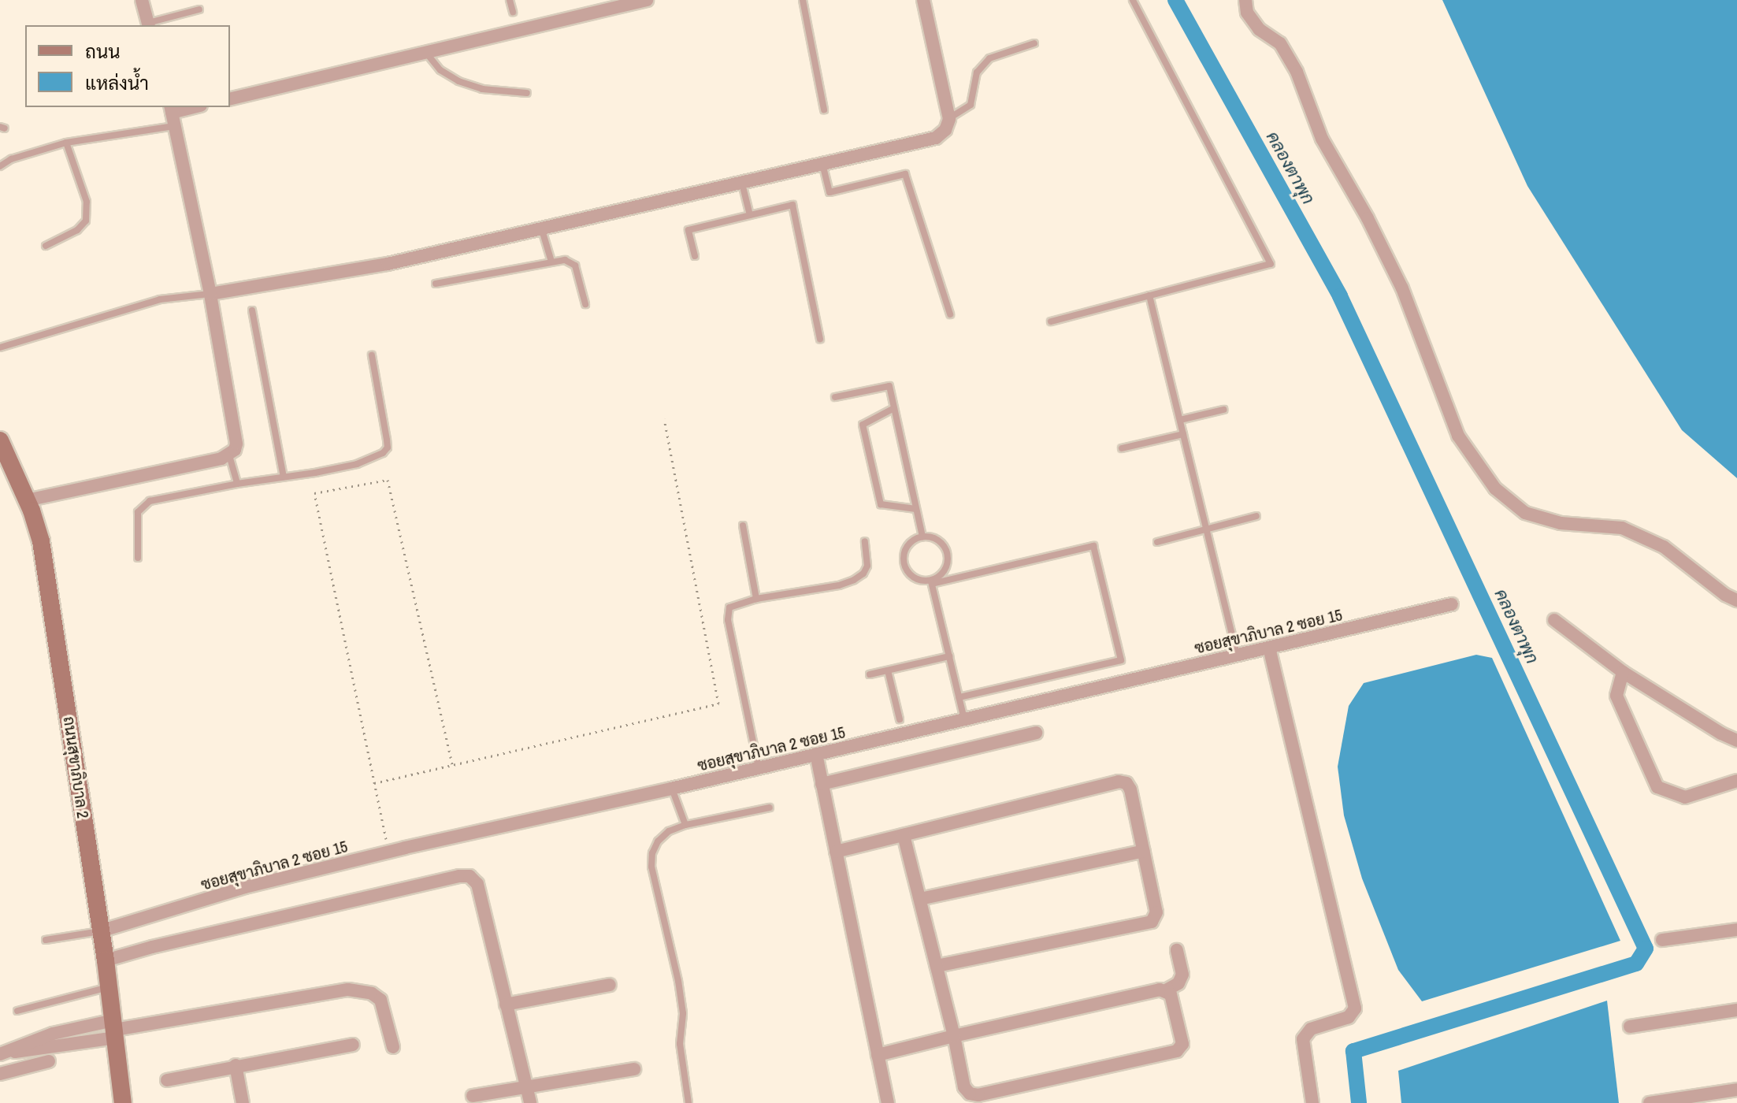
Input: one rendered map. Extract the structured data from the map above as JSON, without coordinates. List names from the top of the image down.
{
  "streets": {
    "street": ["ซอยสุขาภิบาล 2 ซอย 15", "ถนนสุขาภิบาล 2"]
  },
  "crossings": [
    ["ซอยสุขาภิบาล 2 ซอย 15", "ถนนสุขาภิบาล 2"]
  ],
  "water": ["คลองตาพุก"],
  "legend": ["ถนน", "แหล่งน้ำ"]
}
